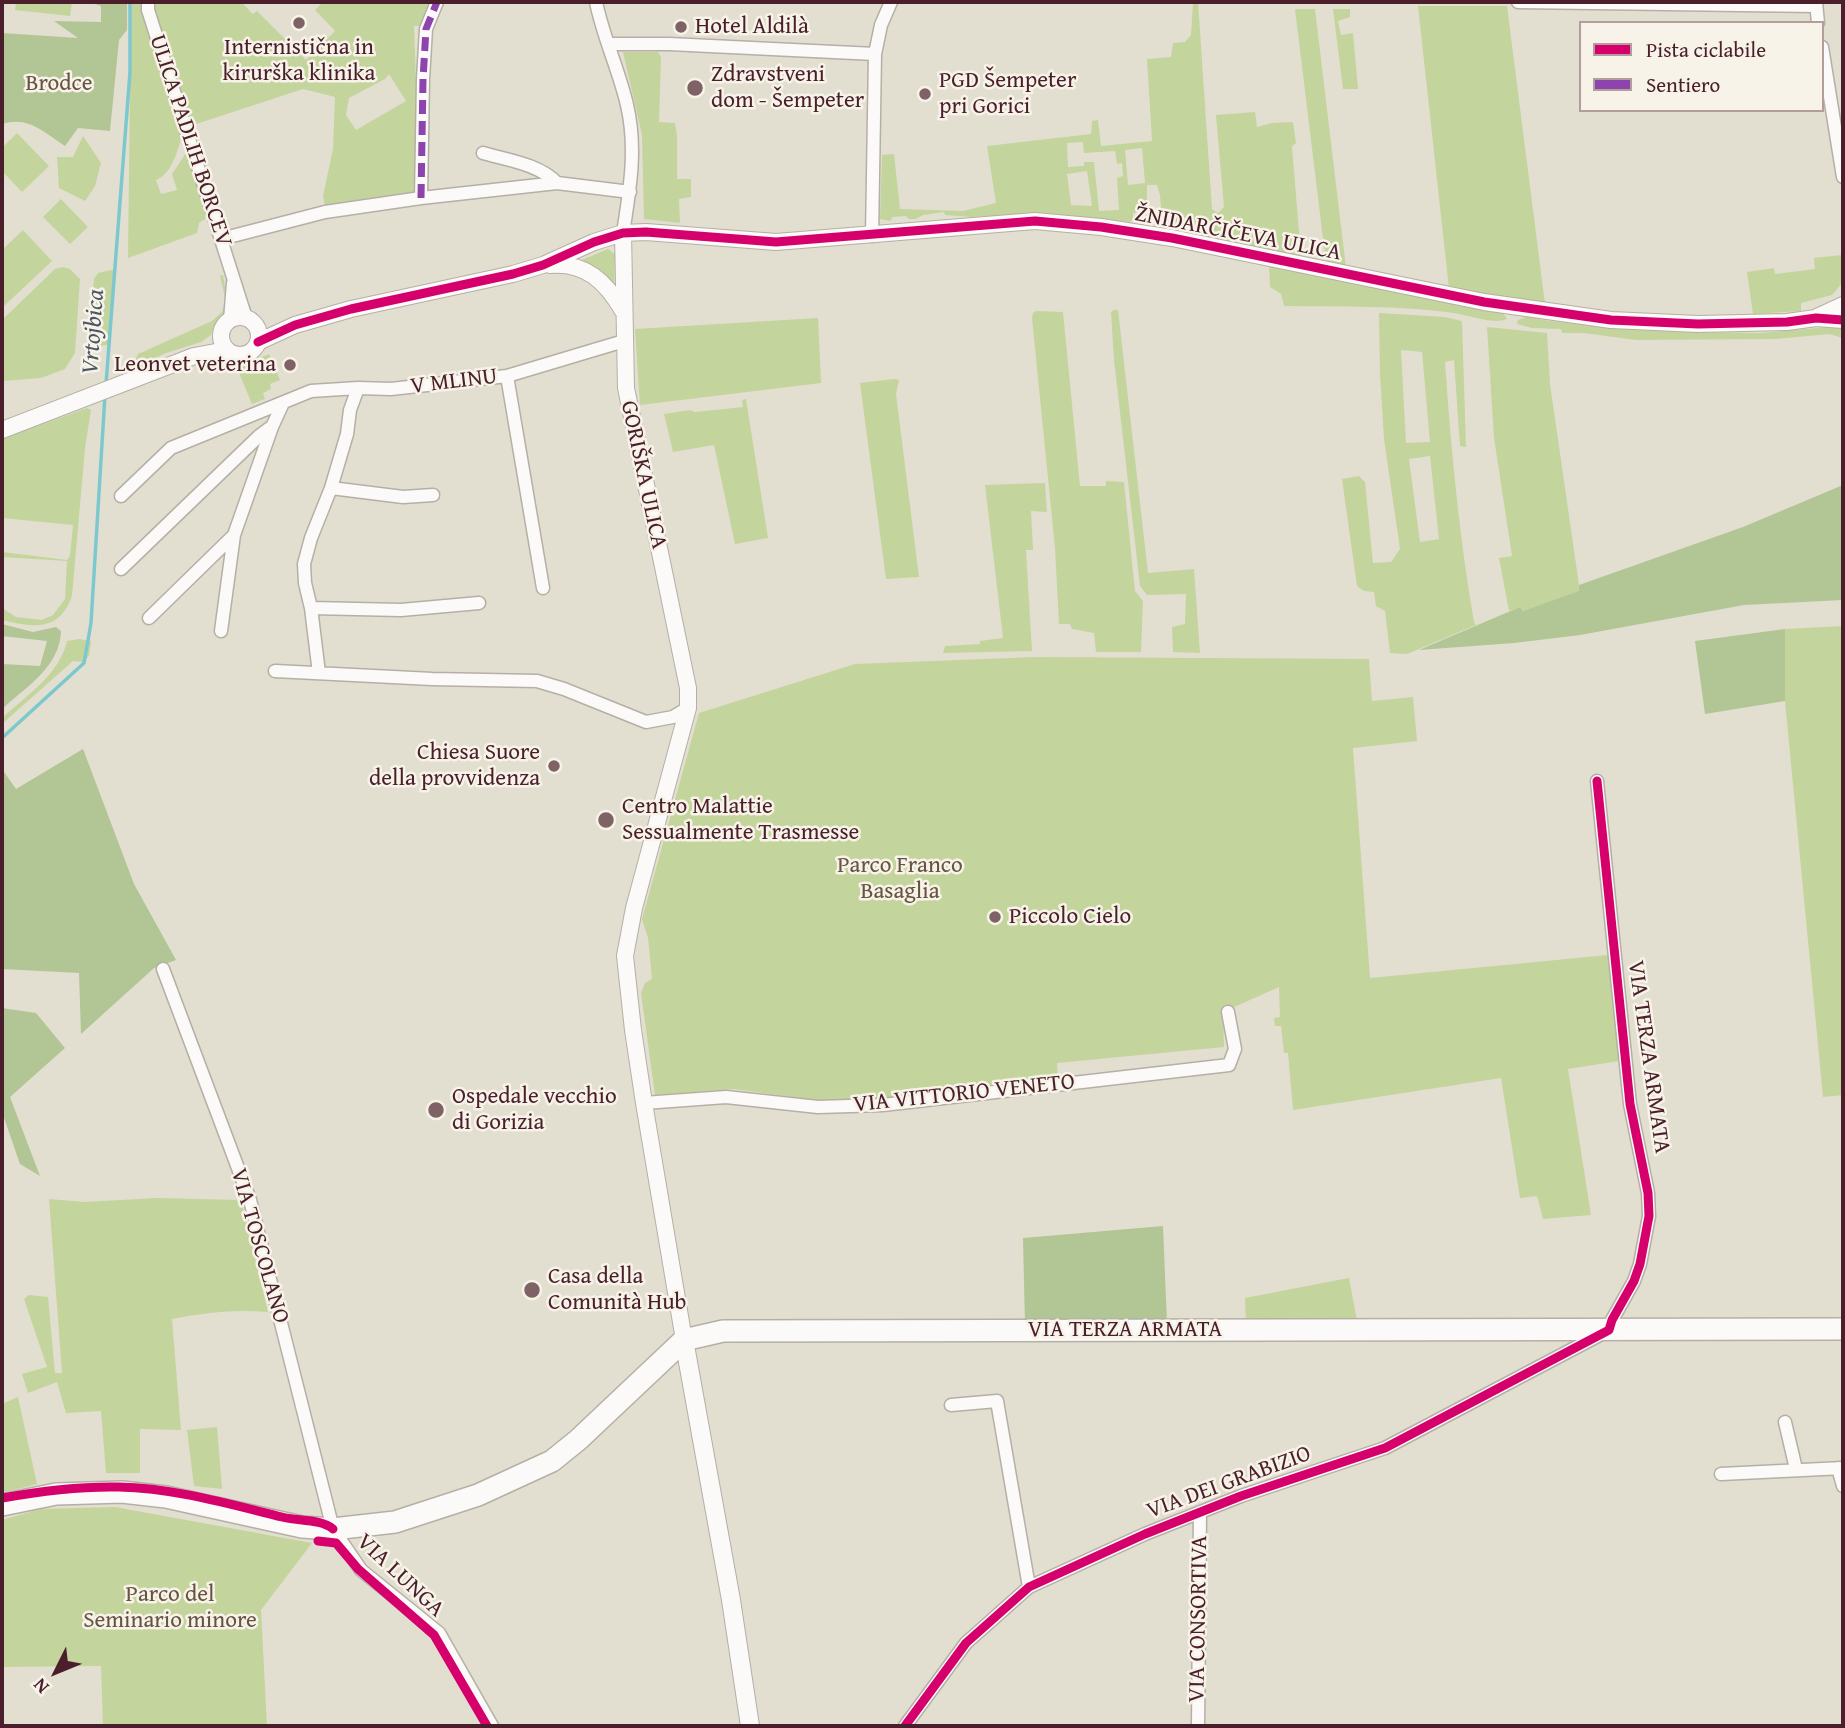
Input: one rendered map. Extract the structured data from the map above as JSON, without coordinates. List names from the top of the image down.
{
  "streets": {
    "main road": ["VIA TERZA ARMATA"],
    "street": [
      "ULICA PADLIH BORCEV",
      "ŽNIDARČIČEVA ULICA",
      "V MLINU",
      "GORIŠKA ULICA",
      "VIA VITTORIO VENETO",
      "VIA TOSCOLANO",
      "VIA DEI GRABIZIO",
      "VIA LUNGA",
      "VIA CONSORTIVA"
    ]
  },
  "crossings": [
    ["ŽNIDARČIČEVA ULICA", "GORIŠKA ULICA"],
    ["V MLINU", "GORIŠKA ULICA"],
    ["VIA TERZA ARMATA", "VIA DEI GRABIZIO"],
    ["VIA TOSCOLANO", "VIA LUNGA"],
    ["VIA DEI GRABIZIO", "VIA CONSORTIVA"]
  ],
  "water": ["Vrtojbica"],
  "parks": ["Brodce", "Parco Franco Basaglia", "Parco del Seminario minore"],
  "places": [
    "Internistična in kirurška klinika",
    "Hotel Aldilà",
    "Zdravstveni dom - Šempeter",
    "PGD Šempeter pri Gorici",
    "Leonvet veterina",
    "Chiesa Suore della provvidenza",
    "Centro Malattie Sessualmente Trasmesse",
    "Piccolo Cielo",
    "Ospedale vecchio di Gorizia",
    "Casa della Comunità Hub"
  ],
  "legend": ["Pista ciclabile", "Sentiero"],
  "north": "bottom left"
}
